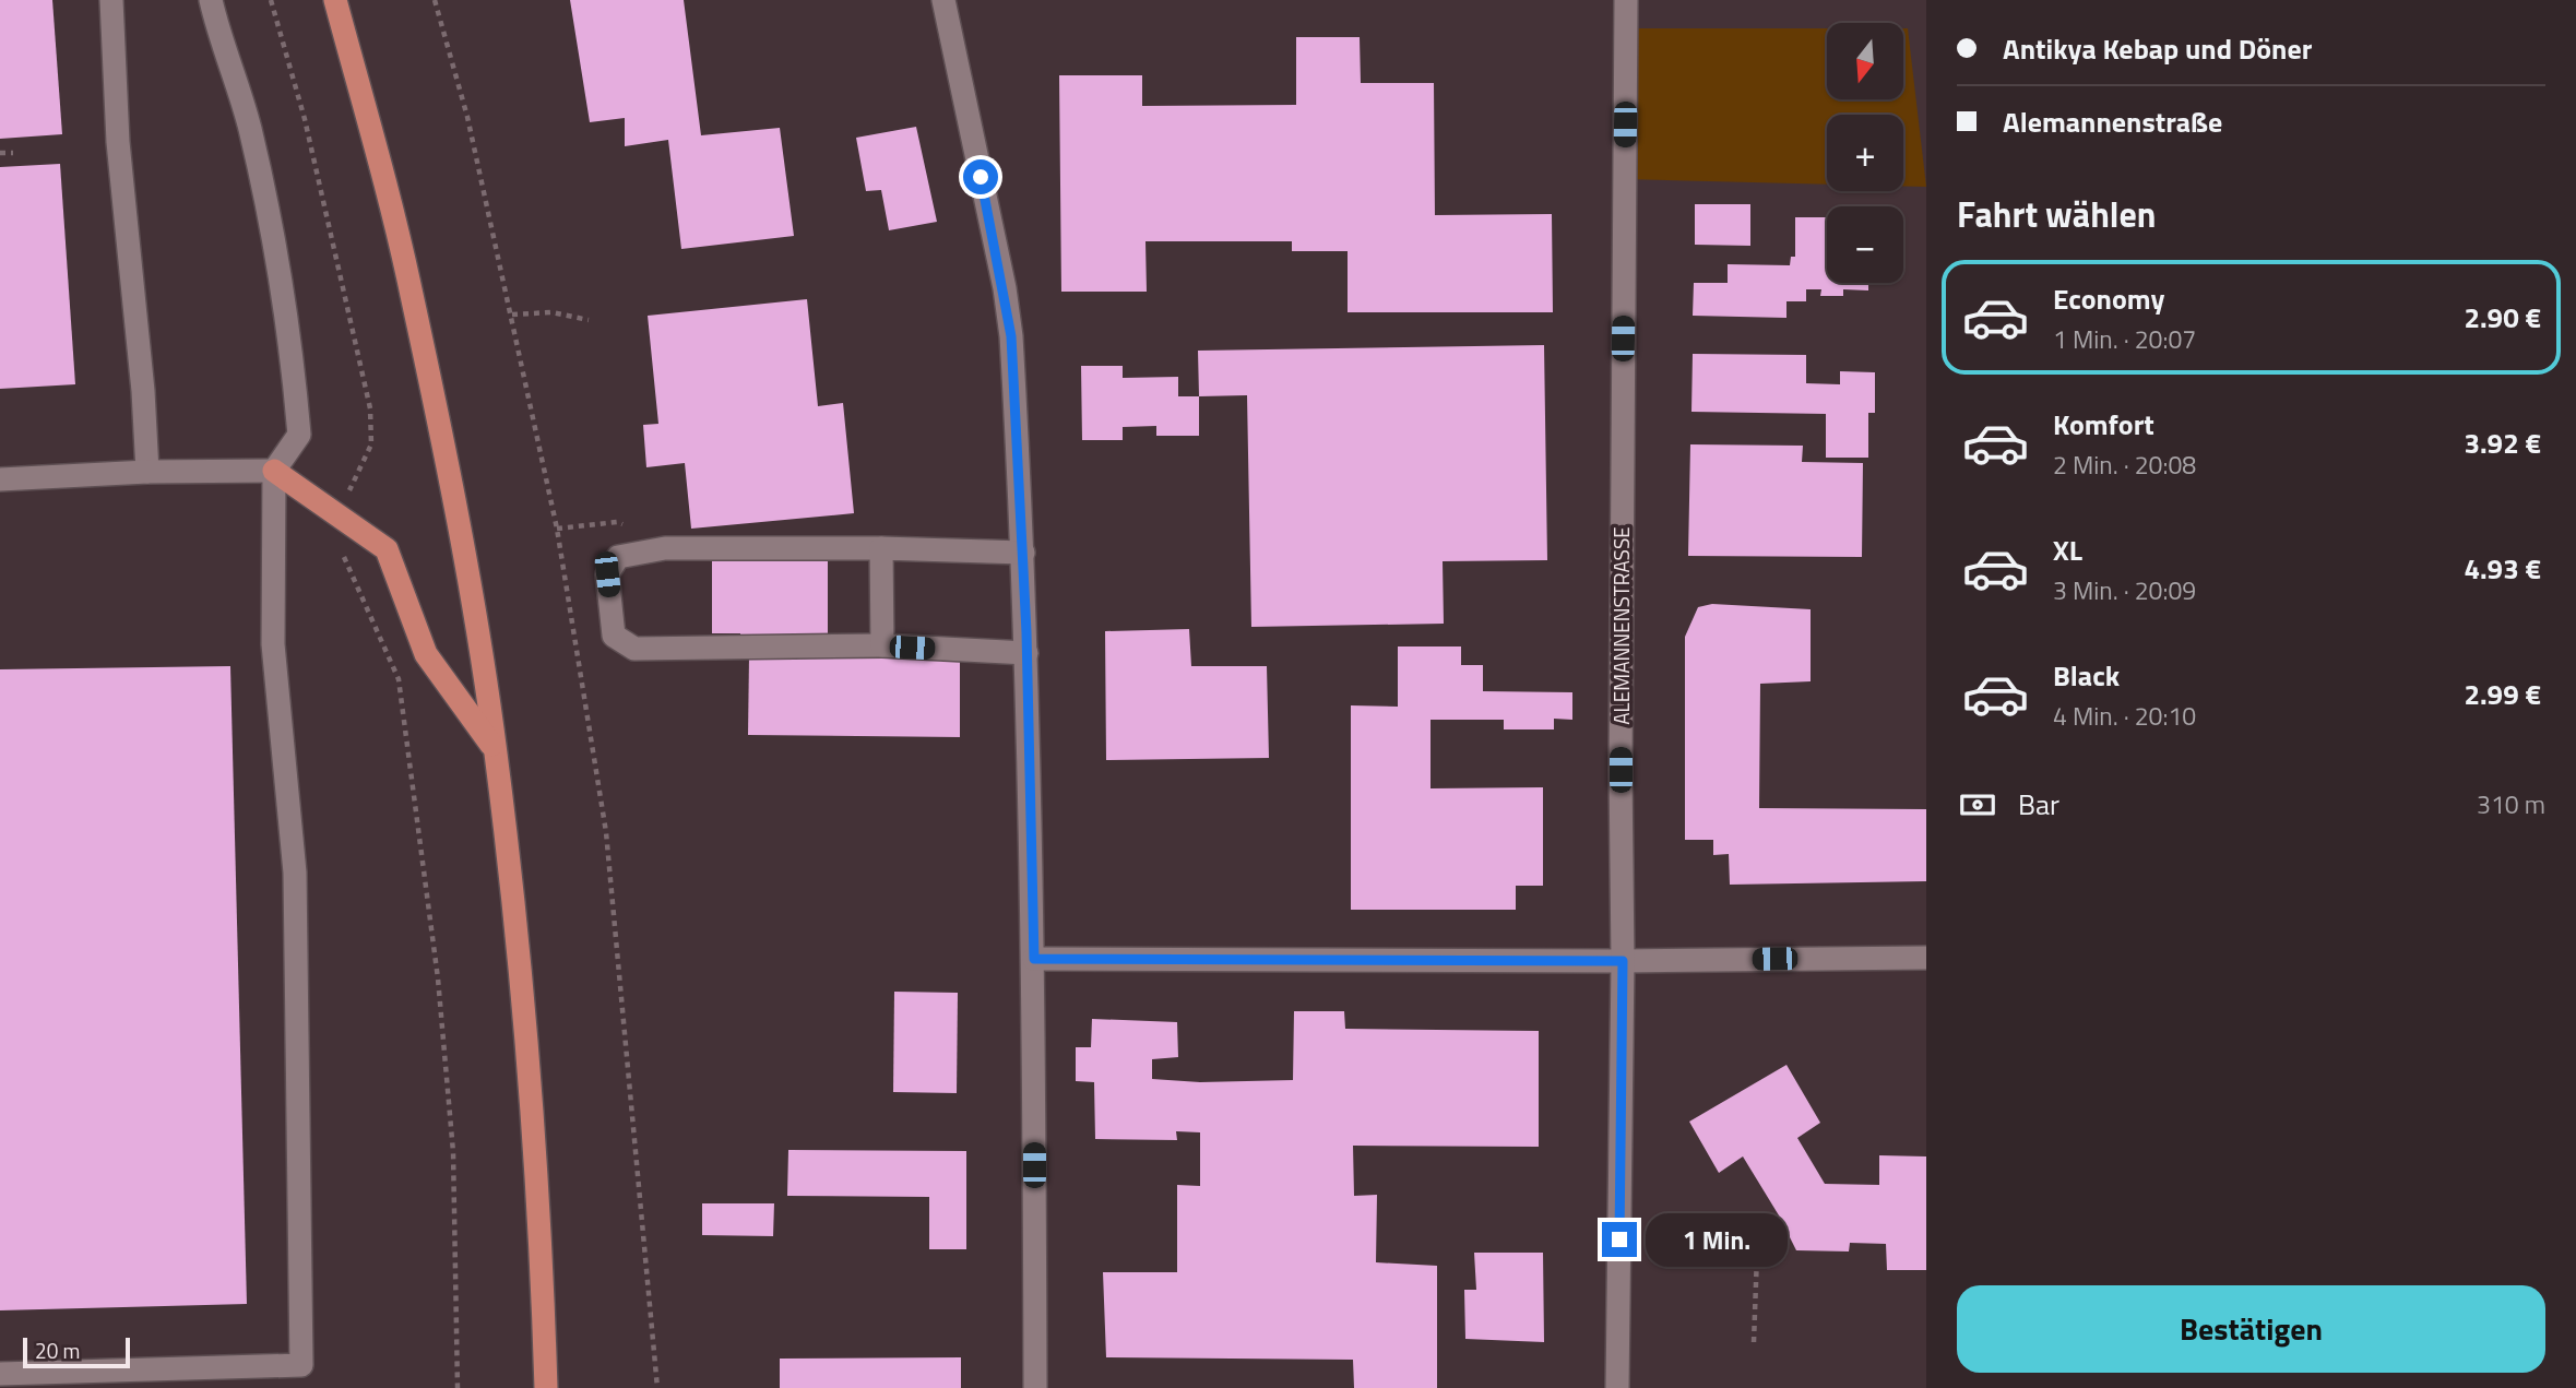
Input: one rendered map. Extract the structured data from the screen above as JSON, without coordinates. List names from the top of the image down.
{
  "streets": {
    "street": ["ALEMANNENSTRASSE"]
  },
  "scale_bar": "20 m",
  "north": "bottom",
  "page": {
    "banner": ["Antikya Kebap und Döner", "Alemannenstraße"],
    "map_buttons": ["+", "−"],
    "heading": "Fahrt wählen",
    "list": [
      {
        "name": "Economy",
        "note": "1 Min. · 20:07",
        "value": "2.90 €"
      },
      {
        "name": "Komfort",
        "note": "2 Min. · 20:08",
        "value": "3.92 €"
      },
      {
        "name": "XL",
        "note": "3 Min. · 20:09",
        "value": "4.93 €"
      },
      {
        "name": "Black",
        "note": "4 Min. · 20:10",
        "value": "2.99 €"
      }
    ],
    "pay": ["Bar", "310 m"],
    "bubble": "1 Min.",
    "buttons": "Bestätigen",
    "scale": "20 m"
  }
}
